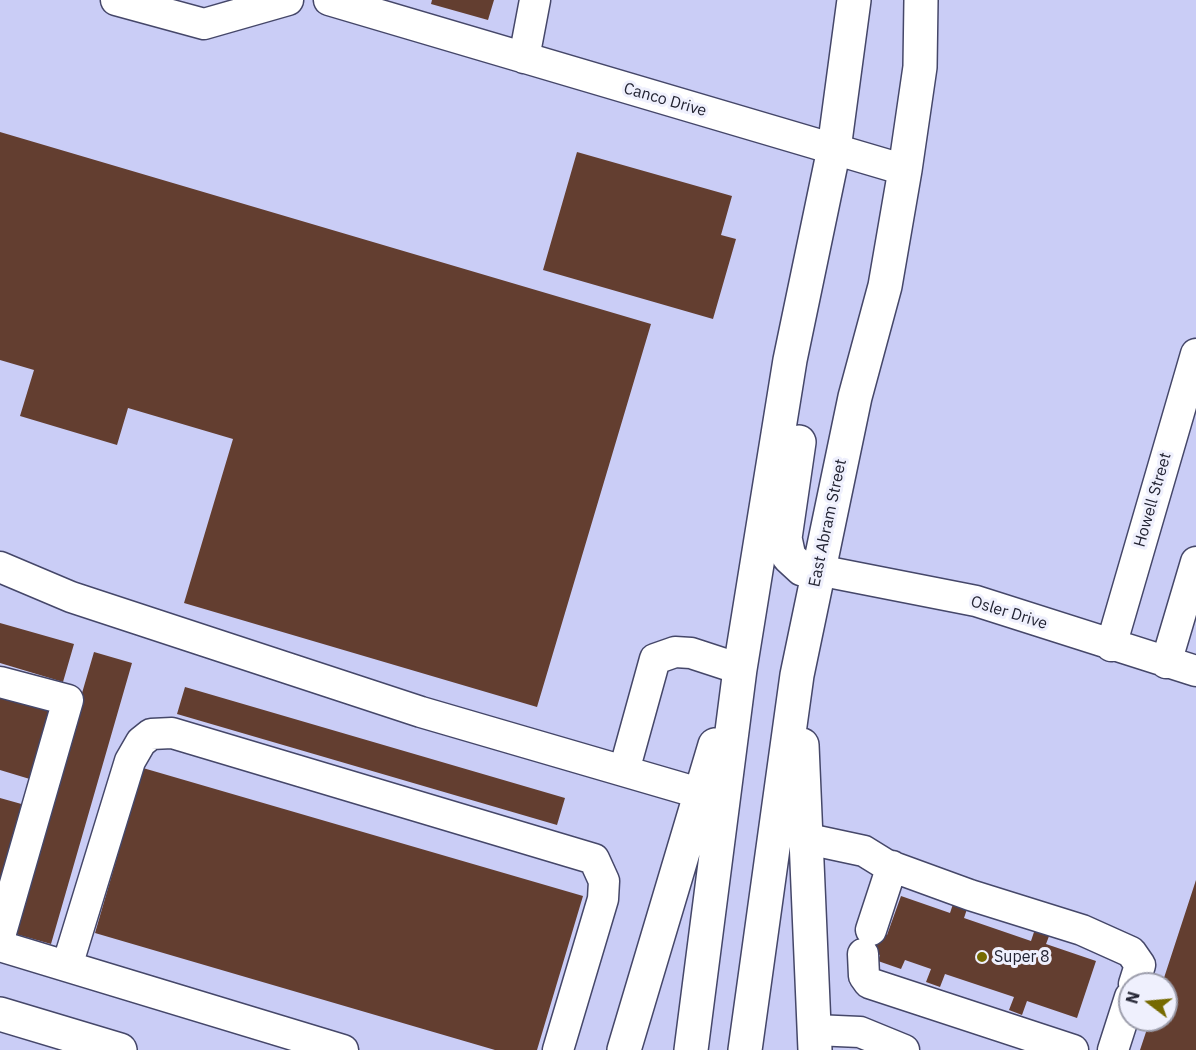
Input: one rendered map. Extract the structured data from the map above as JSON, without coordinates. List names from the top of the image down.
{
  "streets": {
    "main road": ["East Abram Street"],
    "street": ["Canco Drive", "Howell Street", "Osler Drive"]
  },
  "crossings": [
    ["Canco Drive", "East Abram Street"],
    ["Howell Street", "Osler Drive"],
    ["East Abram Street", "Osler Drive"]
  ],
  "places": ["Super 8"],
  "north": "left"
}
